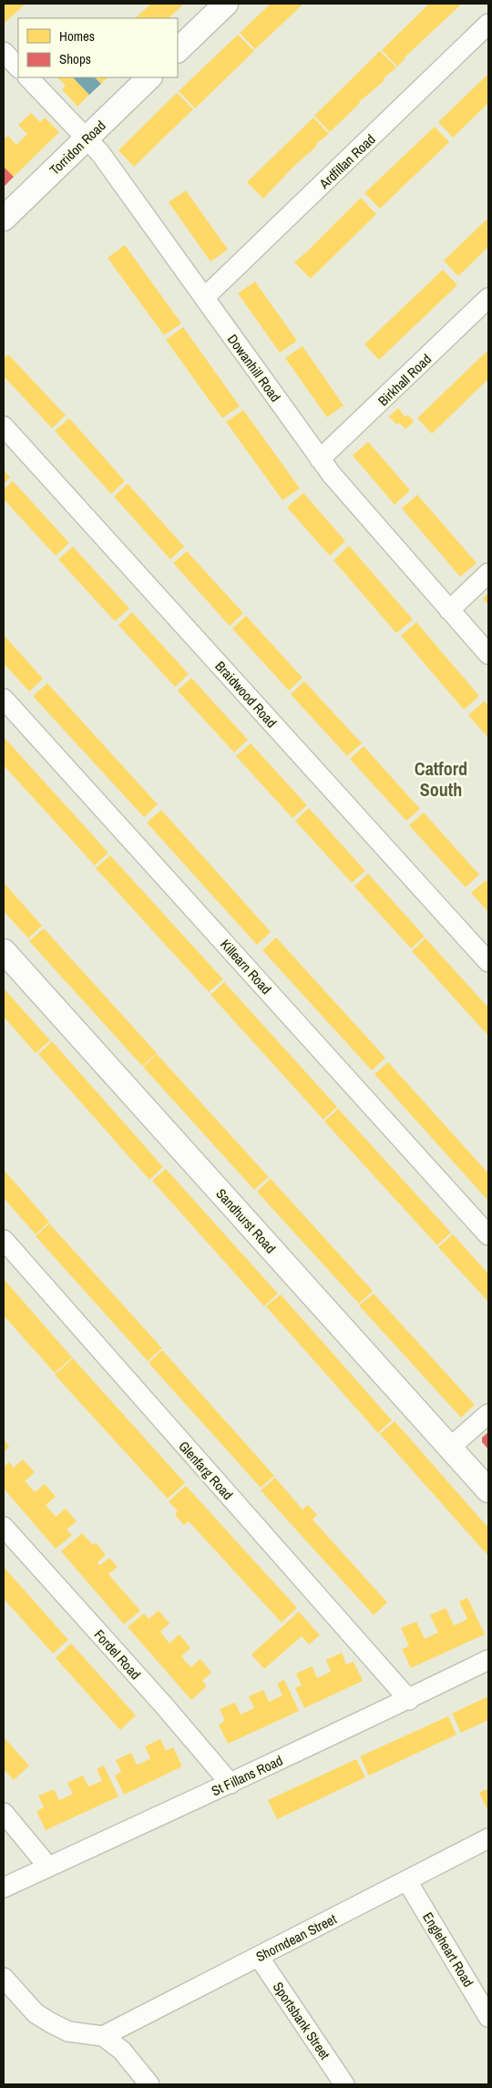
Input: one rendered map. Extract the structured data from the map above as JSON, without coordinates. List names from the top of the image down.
{
  "streets": {
    "street": [
      "Torridon Road",
      "Ardfillan Road",
      "Dowanhill Road",
      "Birkhall Road",
      "Braidwood Road",
      "Killearn Road",
      "Sandhurst Road",
      "Glenfarg Road",
      "Fordel Road",
      "St Fillans Road",
      "Shorndean Street",
      "Engleheart Road",
      "Sportsbank Street"
    ]
  },
  "crossings": [
    ["Torridon Road", "Dowanhill Road"],
    ["Ardfillan Road", "Dowanhill Road"],
    ["Dowanhill Road", "Birkhall Road"],
    ["Glenfarg Road", "St Fillans Road"],
    ["Fordel Road", "St Fillans Road"],
    ["Shorndean Street", "Engleheart Road"],
    ["Shorndean Street", "Sportsbank Street"]
  ],
  "districts": ["Catford South"],
  "legend": ["Homes", "Shops"]
}
